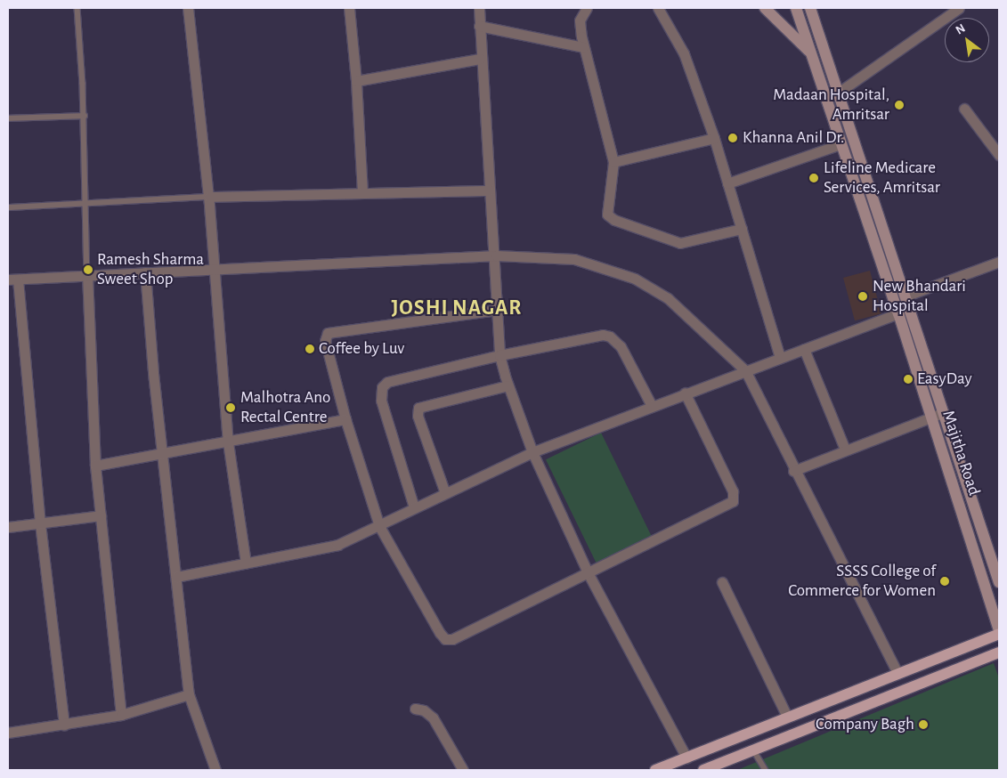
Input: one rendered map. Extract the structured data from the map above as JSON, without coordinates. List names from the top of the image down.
{
  "streets": {
    "main road": ["Majitha Road"]
  },
  "districts": ["JOSHI NAGAR"],
  "places": [
    "Madaan Hospital, Amritsar",
    "Khanna Anil Dr.",
    "Lifeline Medicare Services, Amritsar",
    "Ramesh Sharma Sweet Shop",
    "New Bhandari Hospital",
    "Coffee by Luv",
    "EasyDay",
    "Malhotra Ano Rectal Centre",
    "SSSS College of Commerce for Women",
    "Company Bagh"
  ],
  "north": "top left"
}
